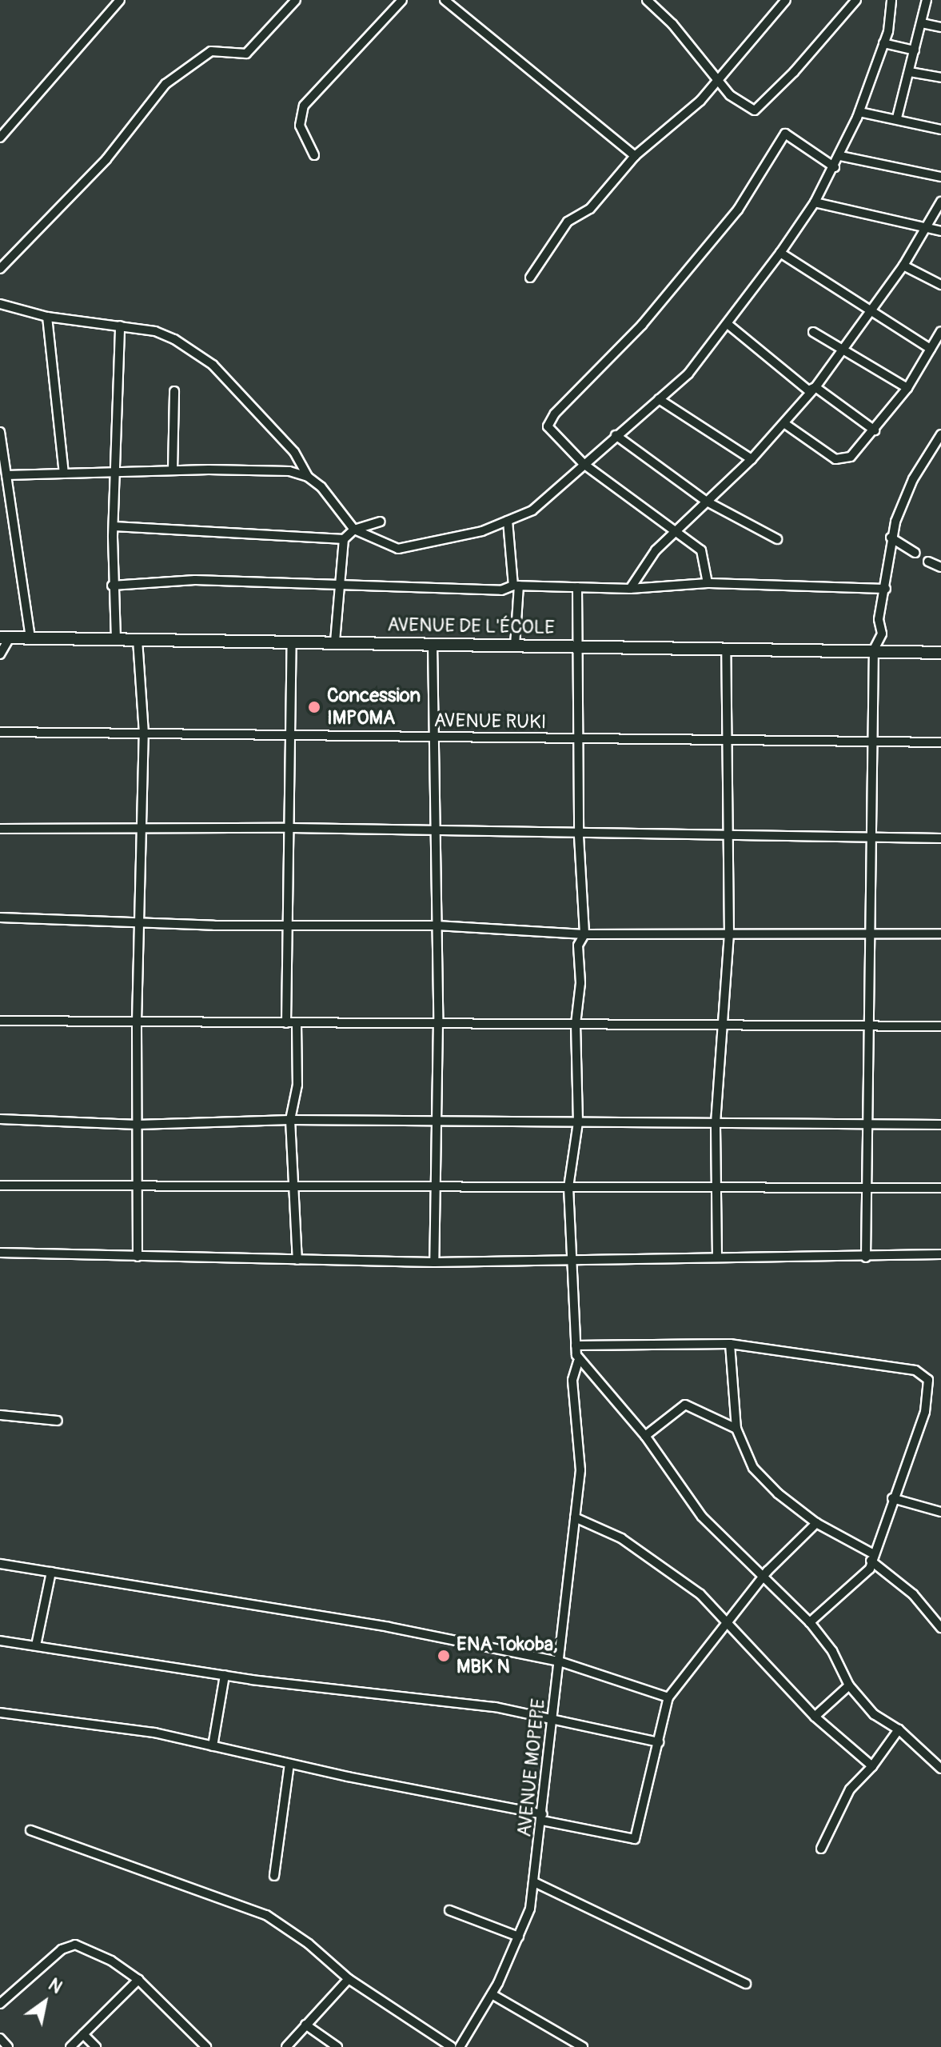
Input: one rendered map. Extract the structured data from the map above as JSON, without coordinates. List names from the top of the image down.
{
  "streets": {
    "street": ["AVENUE DE L'ÉCOLE", "AVENUE RUKI", "AVENUE MOPEPE"]
  },
  "crossings": [
    ["AVENUE DE L'ÉCOLE", "AVENUE MOPEPE"],
    ["AVENUE RUKI", "AVENUE MOPEPE"]
  ],
  "places": ["Concession IMPOMA", "ENA Tokoba, MBK N"],
  "north": "top right"
}
